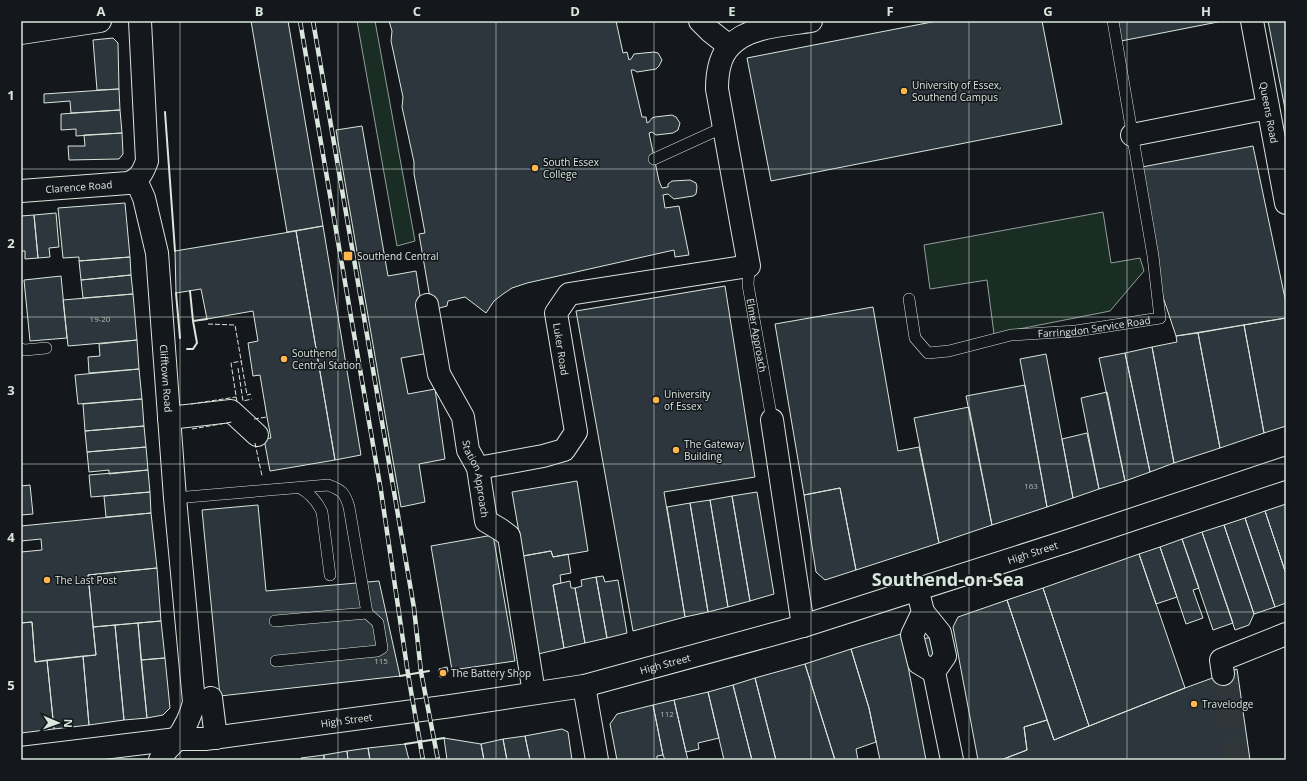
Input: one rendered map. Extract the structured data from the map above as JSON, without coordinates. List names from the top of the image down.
{
  "streets": {
    "street": [
      "Queens Road",
      "Clarence Road",
      "Elmer Approach",
      "Luker Road",
      "Clifftown Road",
      "Station Approach",
      "High Street"
    ],
    "lane": ["Farringdon Service Road"]
  },
  "crossings": [
    ["Clarence Road", "Clifftown Road"],
    ["Elmer Approach", "Luker Road"],
    ["Elmer Approach", "High Street"],
    ["Luker Road", "Station Approach"],
    ["Clifftown Road", "High Street"],
    ["Station Approach", "High Street"]
  ],
  "districts": ["Southend-on-Sea"],
  "places": {
    "other": [
      "University of Essex, Southend Campus",
      "South Essex College",
      "Southend Central Station",
      "University of Essex",
      "The Gateway Building",
      "The Last Post",
      "The Battery Shop",
      "Travelodge"
    ],
    "transit": ["Southend Central"]
  },
  "house_numbers": [
    "19-20",
    "163",
    "115",
    "112"
  ],
  "north": "right",
  "grid": {
    "columns": [
      "A",
      "B",
      "C",
      "D",
      "E",
      "F",
      "G",
      "H"
    ],
    "rows": [
      "1",
      "2",
      "3",
      "4",
      "5"
    ]
  }
}
